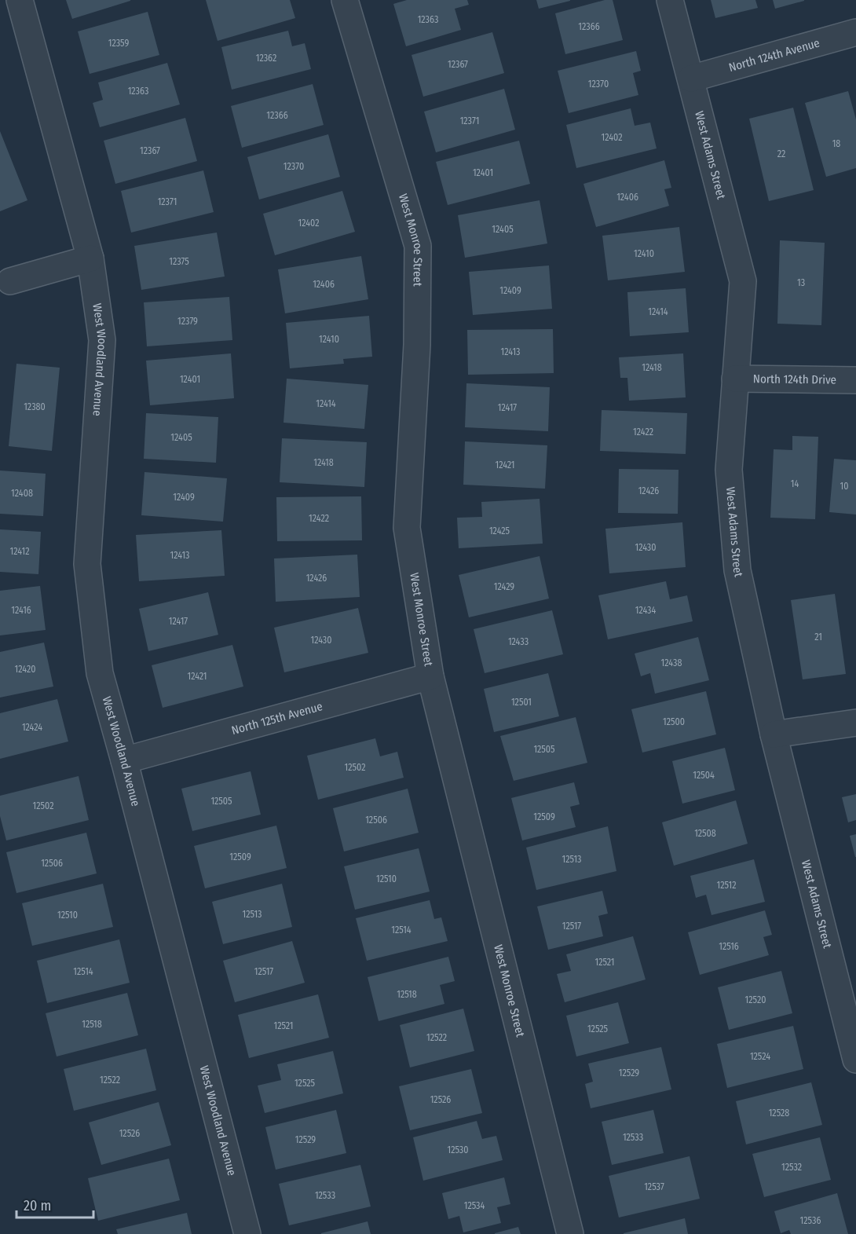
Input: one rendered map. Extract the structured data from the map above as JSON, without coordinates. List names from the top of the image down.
{
  "streets": {
    "street": [
      "North 124th Avenue",
      "West Adams Street",
      "West Monroe Street",
      "West Woodland Avenue",
      "North 124th Drive",
      "North 125th Avenue"
    ]
  },
  "crossings": [
    ["North 124th Avenue", "West Adams Street"],
    ["West Adams Street", "North 124th Drive"],
    ["West Monroe Street", "North 125th Avenue"],
    ["West Woodland Avenue", "North 125th Avenue"]
  ],
  "house_numbers": [
    "12363",
    "12366",
    "12359",
    "12362",
    "12367",
    "12370",
    "12363",
    "12366",
    "12371",
    "12402",
    "18",
    "12367",
    "22",
    "12370",
    "12401",
    "12406",
    "12371",
    "12402",
    "12405",
    "12410",
    "12375",
    "13",
    "12406",
    "12409",
    "12414",
    "12379",
    "12410",
    "12413",
    "12418",
    "12401",
    "12414",
    "12380",
    "12417",
    "12422",
    "12405",
    "12418",
    "12421",
    "14",
    "10",
    "12426",
    "12408",
    "12409",
    "12422",
    "12425",
    "12430",
    "12412",
    "12413",
    "12426",
    "12429",
    "12416",
    "12434",
    "12417",
    "21",
    "12430",
    "12433",
    "12438",
    "12420",
    "12421",
    "12501",
    "12500",
    "12424",
    "12505",
    "12502",
    "12504",
    "12505",
    "12502",
    "12509",
    "12506",
    "12508",
    "12509",
    "12513",
    "12506",
    "12510",
    "12512",
    "12513",
    "12510",
    "12517",
    "12514",
    "12516",
    "12521",
    "12514",
    "12517",
    "12518",
    "12520",
    "12518",
    "12521",
    "12525",
    "12522",
    "12524",
    "12529",
    "12522",
    "12525",
    "12526",
    "12528",
    "12526",
    "12533",
    "12529",
    "12530",
    "12532",
    "12537",
    "12533",
    "12534",
    "12536"
  ],
  "scale_bar": "20 m"
}
